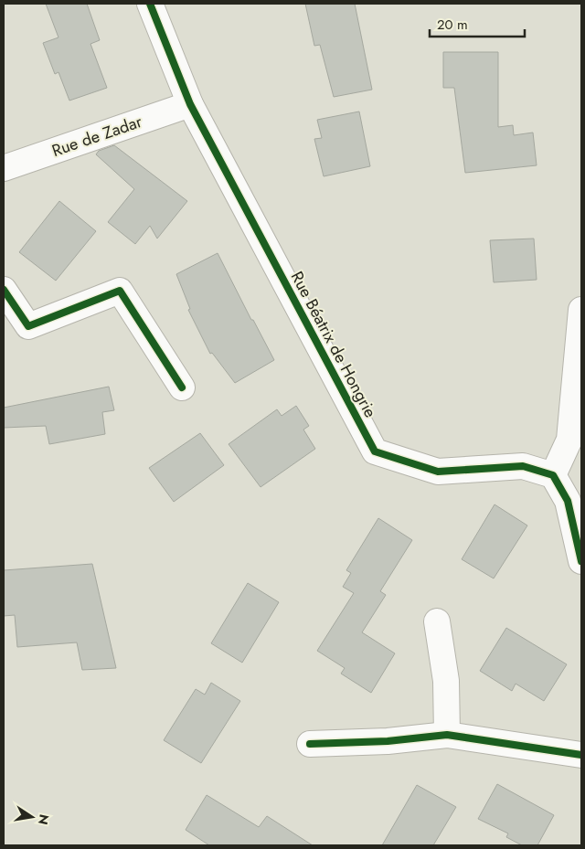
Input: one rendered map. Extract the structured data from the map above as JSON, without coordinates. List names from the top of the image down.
{
  "streets": {
    "street": ["Rue de Zadar", "Rue Béatrix de Hongrie"]
  },
  "crossings": [
    ["Rue de Zadar", "Rue Béatrix de Hongrie"]
  ],
  "scale_bar": "20 m",
  "north": "right"
}
